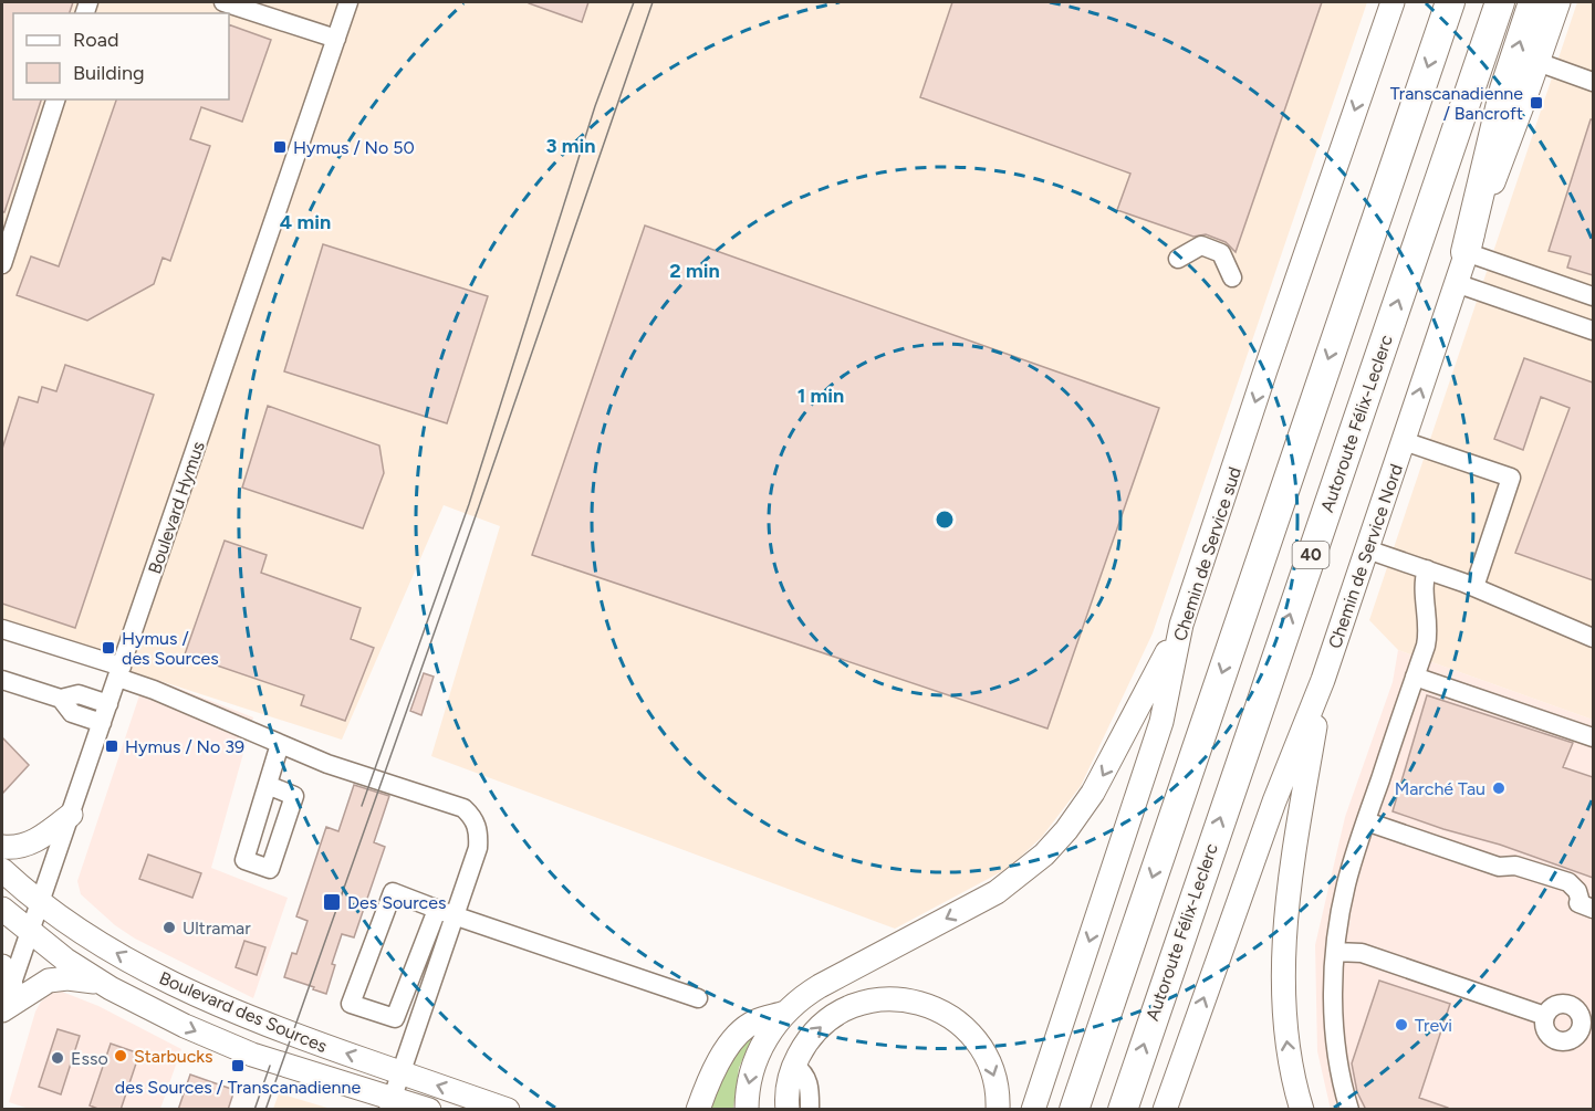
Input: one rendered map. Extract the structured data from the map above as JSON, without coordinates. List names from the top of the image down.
{
  "streets": {
    "highway": ["Autoroute Félix-Leclerc", "40"],
    "main road": ["Chemin de Service sud", "Chemin de Service Nord", "Boulevard des Sources"],
    "street": ["Boulevard Hymus"]
  },
  "crossings": [
    ["Boulevard Hymus", "Boulevard des Sources"]
  ],
  "one_way": ["Chemin de Service sud"],
  "places": {
    "transit": [
      "Transcanadienne / Bancroft",
      "Hymus / No 50",
      "Hymus / des Sources",
      "Hymus / No 39",
      "Des Sources",
      "des Sources / Transcanadienne"
    ],
    "other": [
      "Marché Tau",
      "Ultramar",
      "Trevi",
      "Starbucks",
      "Esso"
    ]
  },
  "legend": ["Road", "Building"],
  "rings": [
    "3 min",
    "4 min",
    "2 min",
    "1 min"
  ]
}
